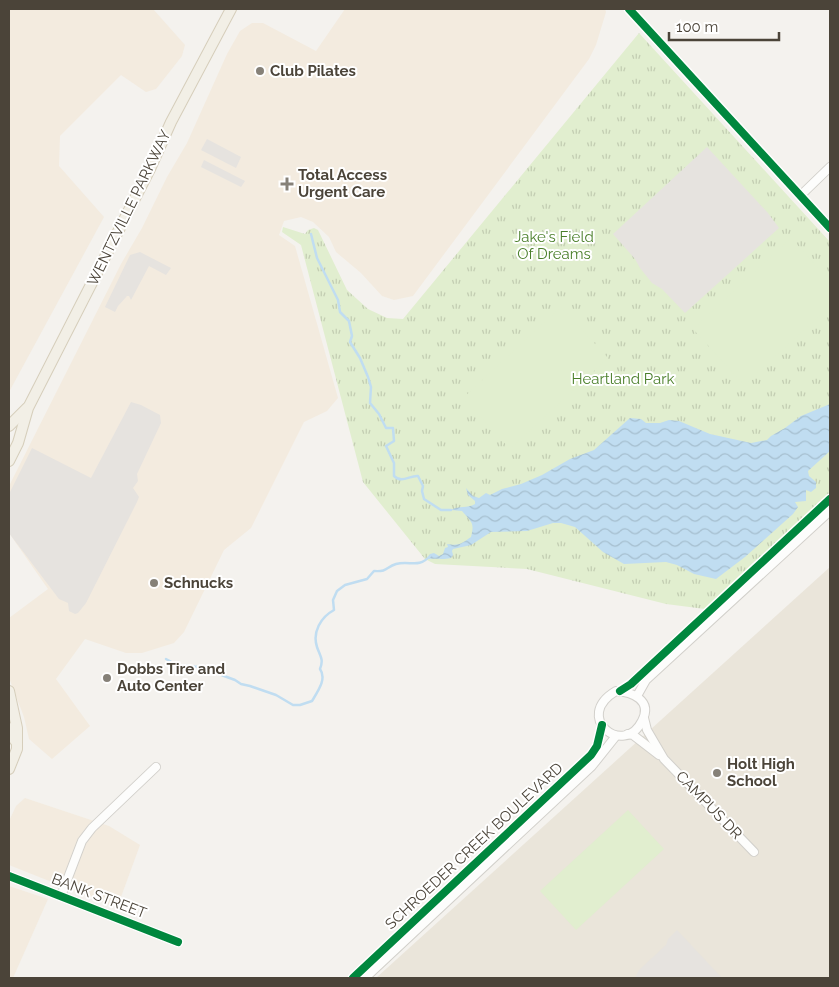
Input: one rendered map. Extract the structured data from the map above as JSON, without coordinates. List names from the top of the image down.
{
  "streets": {
    "main road": ["WENTZVILLE PARKWAY"],
    "street": ["CAMPUS DR", "SCHROEDER CREEK BOULEVARD", "BANK STREET"]
  },
  "crossings": [
    ["CAMPUS DR", "SCHROEDER CREEK BOULEVARD"]
  ],
  "parks": ["Jake's Field Of Dreams", "Heartland Park"],
  "places": {
    "other": [
      "Club Pilates",
      "Schnucks",
      "Dobbs Tire and Auto Center",
      "Holt High School"
    ],
    "health": ["Total Access Urgent Care"]
  },
  "scale_bar": "100 m"
}
